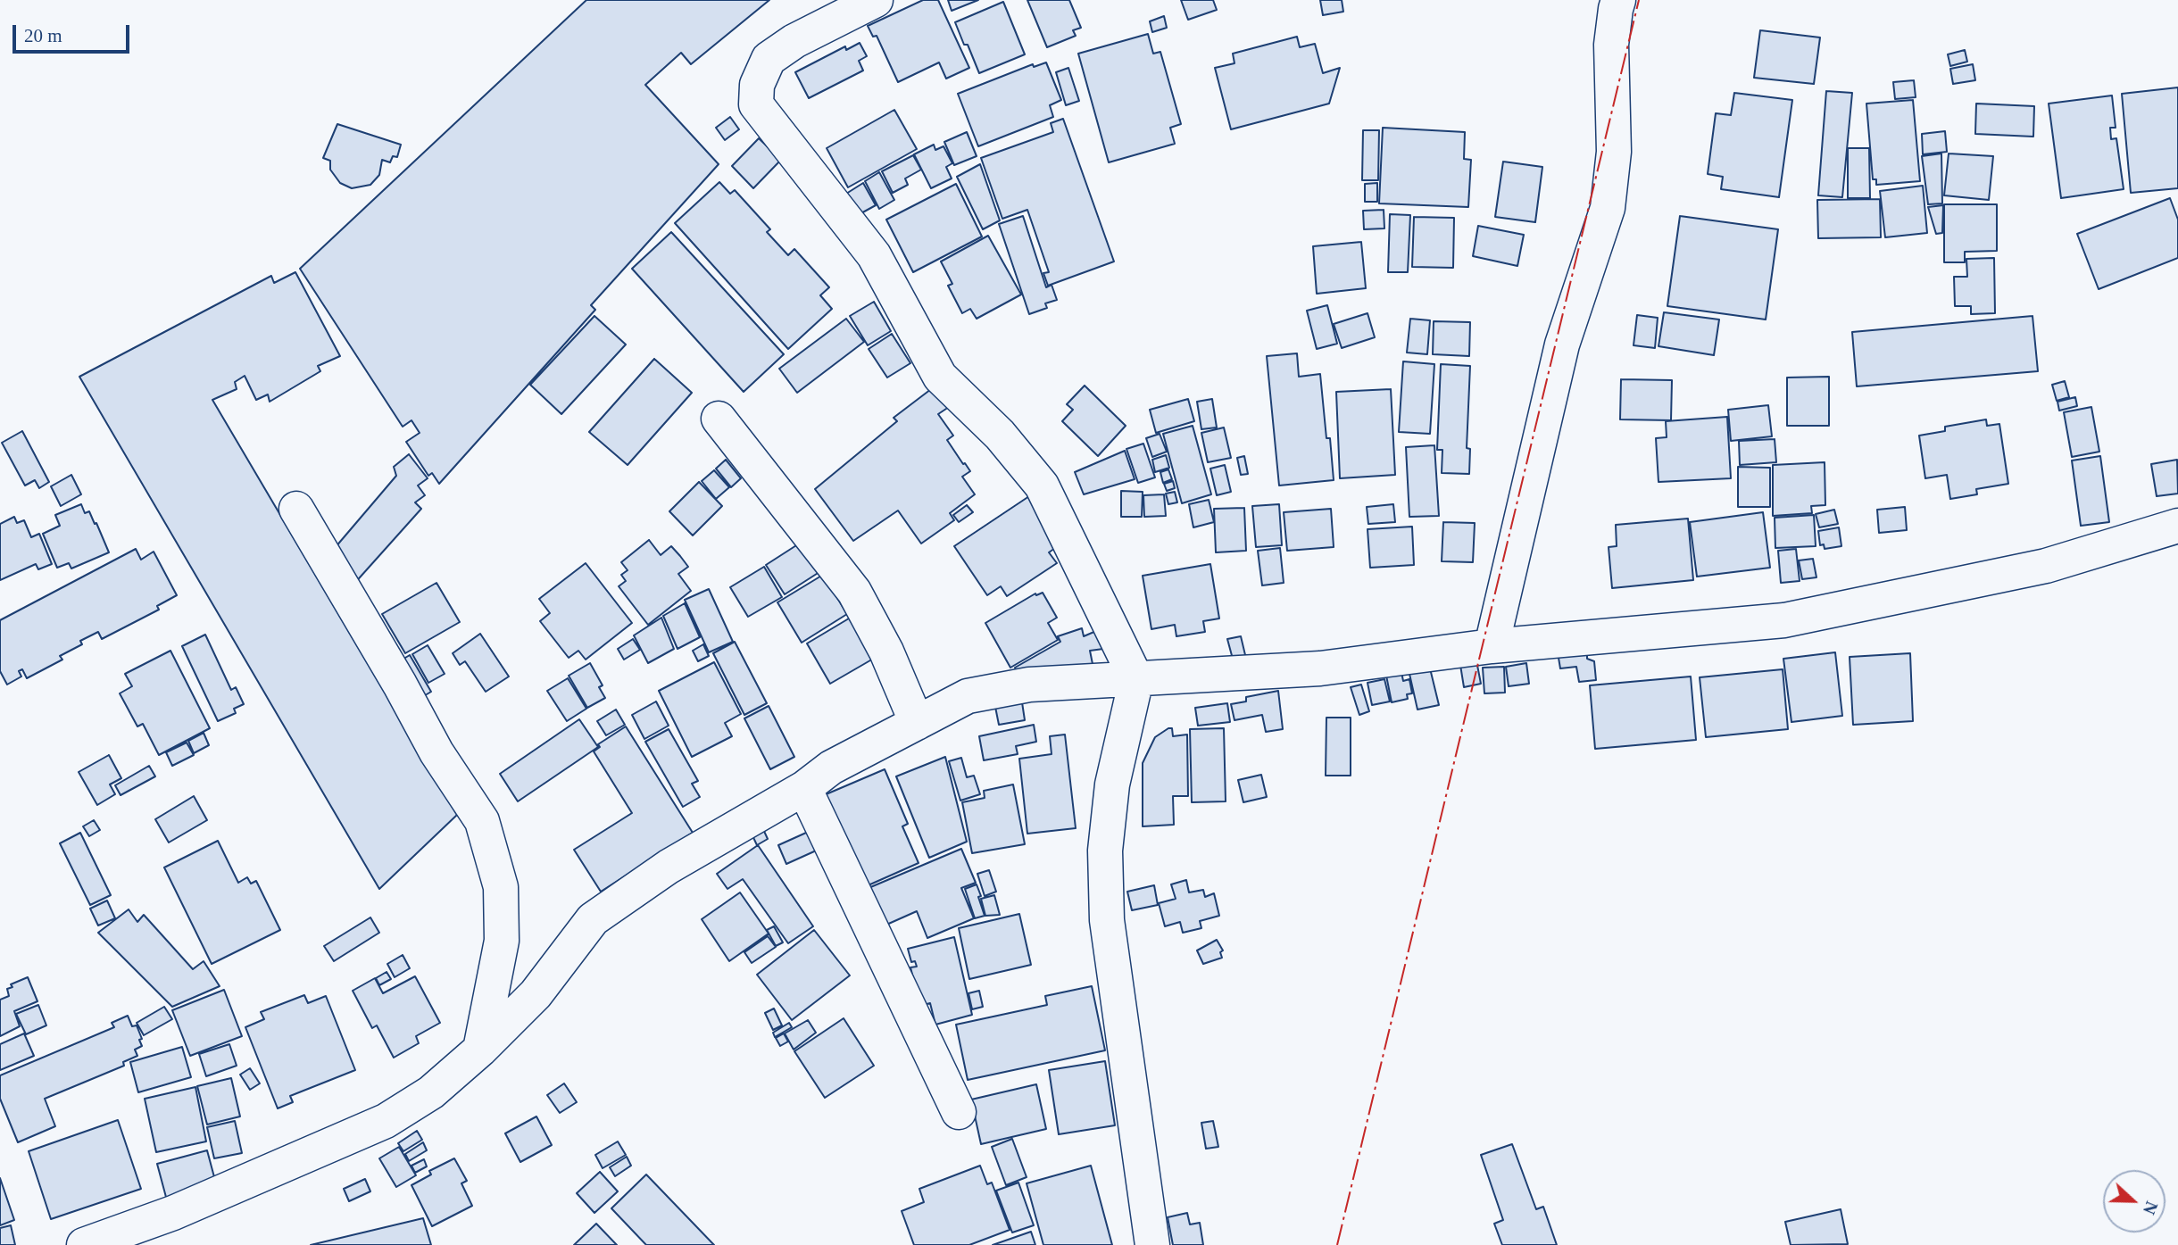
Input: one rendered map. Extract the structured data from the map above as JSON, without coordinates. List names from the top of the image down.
{
  "scale_bar": "20 m",
  "north": "right"
}
